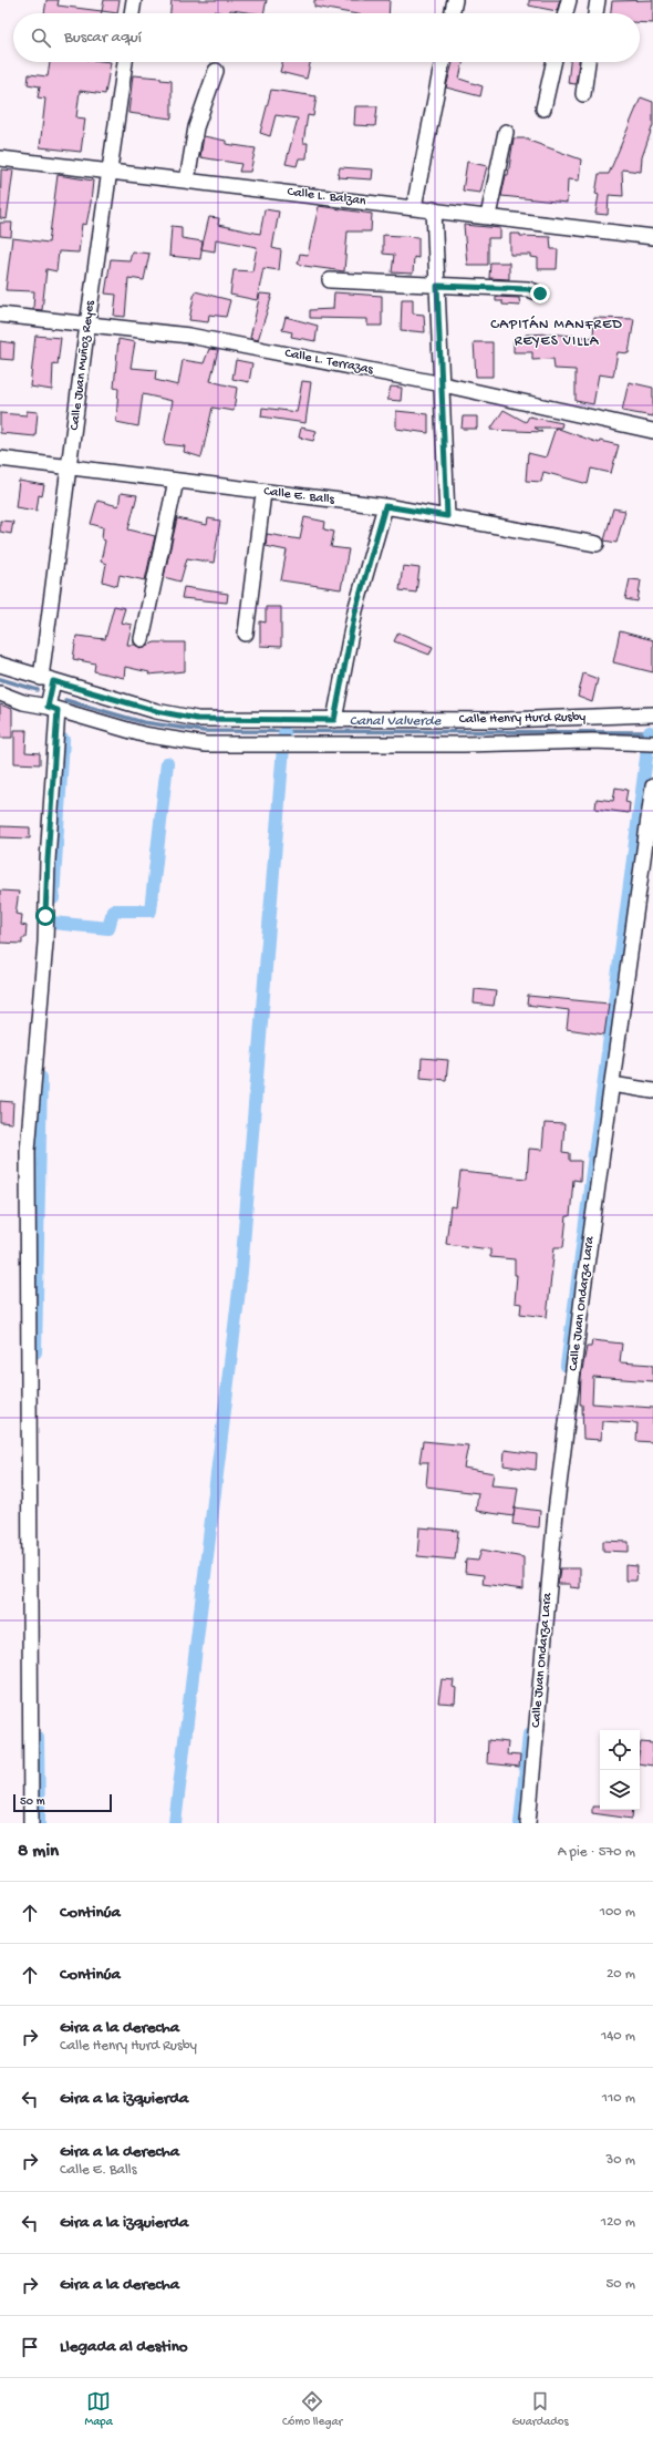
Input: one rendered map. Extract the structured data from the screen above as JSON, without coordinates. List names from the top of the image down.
{
  "streets": {
    "street": [
      "Calle L. Balzan",
      "Calle L. Terrazas",
      "Calle Juan Muñoz Reyes",
      "Calle E. Balls",
      "Calle Henry Hurd Rusby",
      "Calle Juan Ondarza Lara"
    ]
  },
  "crossings": [
    ["Calle L. Balzan", "Calle Juan Muñoz Reyes"],
    ["Calle L. Terrazas", "Calle Juan Muñoz Reyes"],
    ["Calle Juan Muñoz Reyes", "Calle E. Balls"],
    ["Calle Juan Muñoz Reyes", "Calle Henry Hurd Rusby"]
  ],
  "districts": ["CAPITÁN MANFRED REYES VILLA"],
  "water": ["Canal Valverde"],
  "scale_bar": "50 m",
  "page": {
    "search": "Buscar aquí",
    "scale": "50 m",
    "heading": ["8 min", "A pie · 570 m"],
    "list": [
      ["Continúa", "100 m"],
      ["Continúa", "20 m"],
      ["Gira a la derecha", "Calle Henry Hurd Rusby", "140 m"],
      ["Gira a la izquierda", "110 m"],
      ["Gira a la derecha", "Calle E. Balls", "30 m"],
      ["Gira a la izquierda", "120 m"],
      ["Gira a la derecha", "50 m"],
      "Llegada al destino"
    ],
    "nav": ["Mapa", "Cómo llegar", "Guardados"]
  }
}
